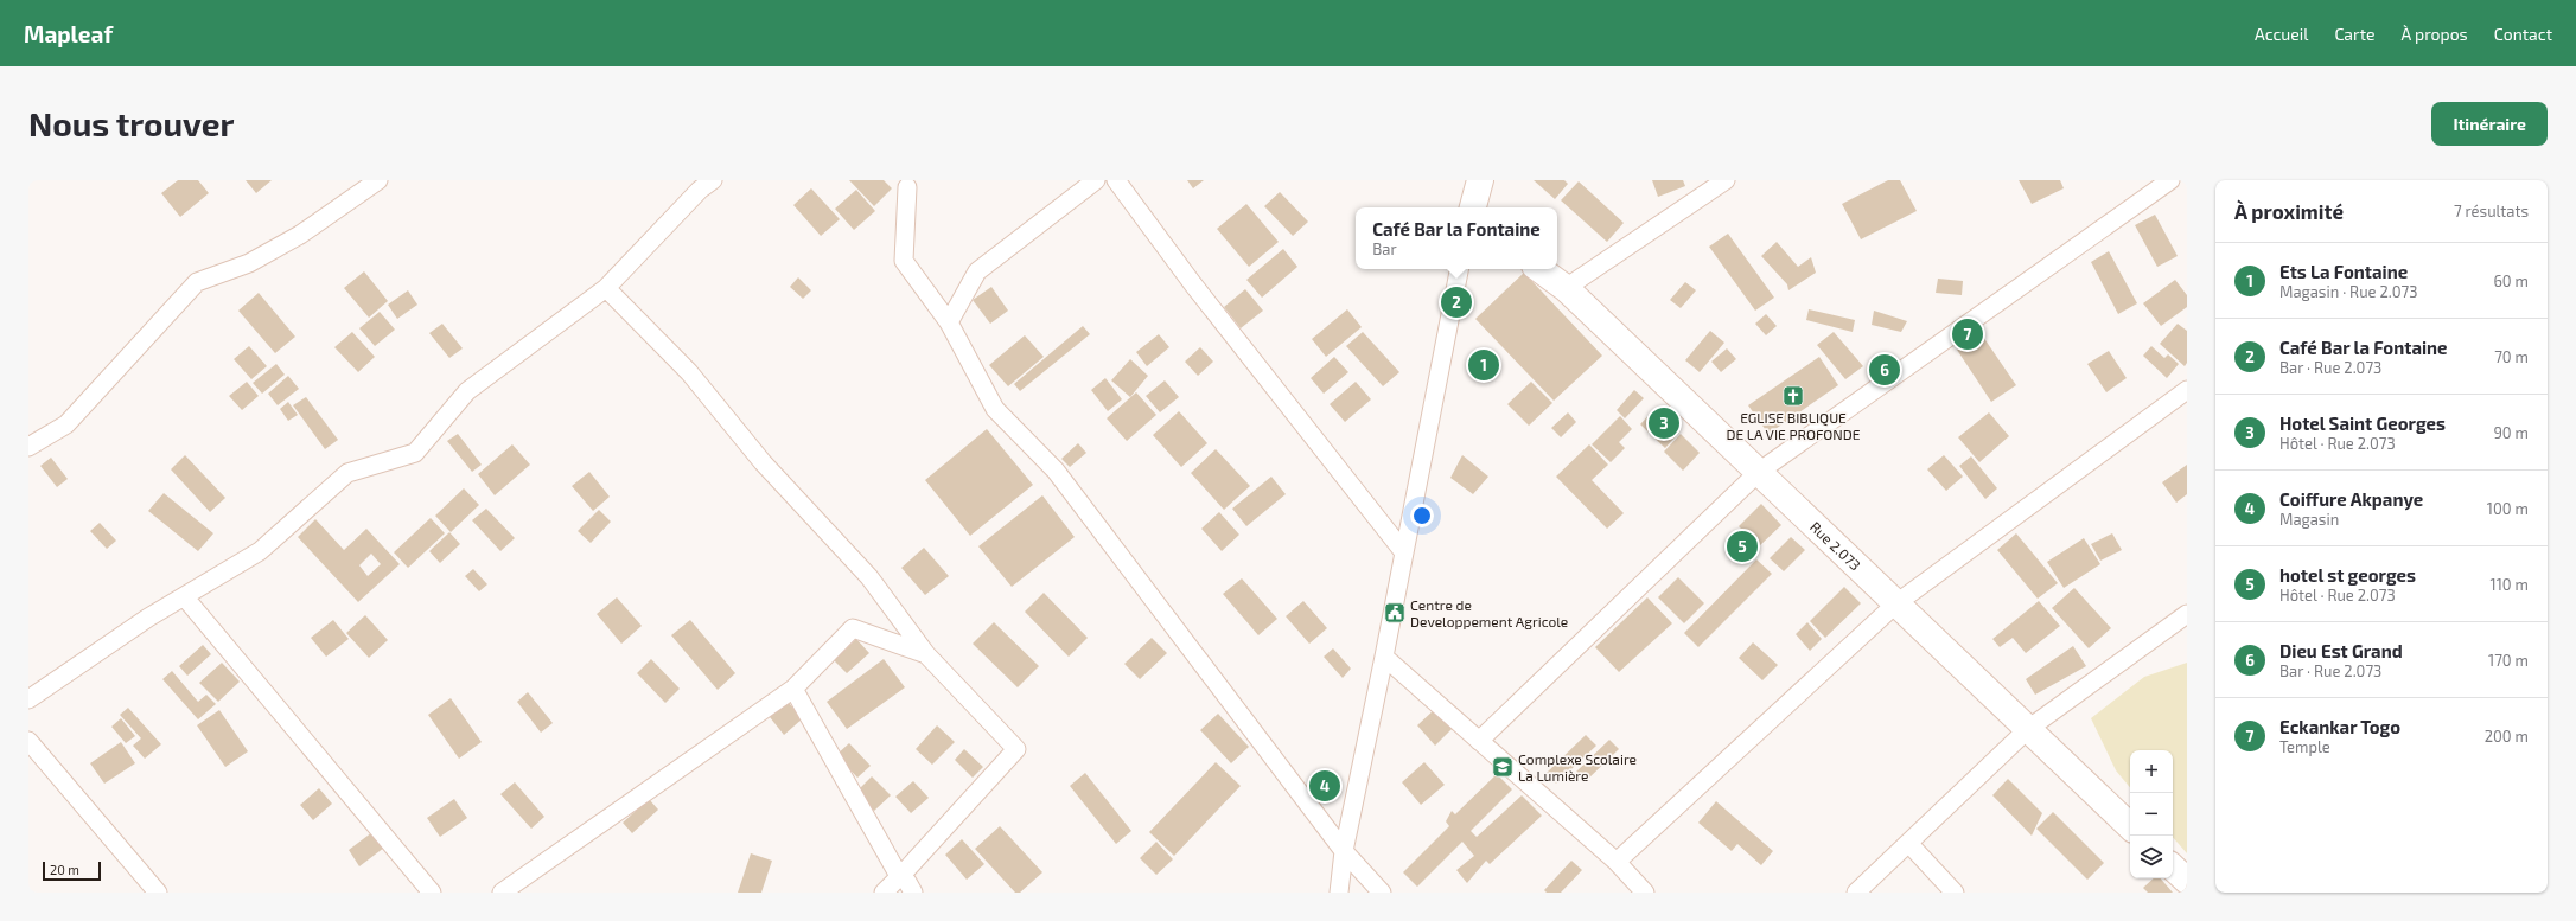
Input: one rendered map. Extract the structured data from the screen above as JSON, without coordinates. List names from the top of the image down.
{
  "streets": {
    "street": ["Rue 2.073"]
  },
  "places": {
    "church": ["EGLISE BIBLIQUE DE LA VIE PROFONDE"],
    "public building": ["Centre de Developpement Agricole"],
    "school or university": ["Complexe Scolaire La Lumière"]
  },
  "scale_bar": "20 m",
  "page": {
    "header": "Mapleaf",
    "nav": [
      "Accueil",
      "Carte",
      "À propos",
      "Contact"
    ],
    "buttons": "Itinéraire",
    "title": "Nous trouver",
    "heading": ["À proximité", "7 résultats"],
    "popup": ["Café Bar la Fontaine", "Bar"],
    "list": [
      {
        "mark": "1",
        "name": "Ets La Fontaine",
        "note": "Magasin · Rue 2.073",
        "value": "60 m"
      },
      {
        "mark": "2",
        "name": "Café Bar la Fontaine",
        "note": "Bar · Rue 2.073",
        "value": "70 m"
      },
      {
        "mark": "3",
        "name": "Hotel Saint Georges",
        "note": "Hôtel · Rue 2.073",
        "value": "90 m"
      },
      {
        "mark": "4",
        "name": "Coiffure Akpanye",
        "note": "Magasin",
        "value": "100 m"
      },
      {
        "mark": "5",
        "name": "hotel st georges",
        "note": "Hôtel · Rue 2.073",
        "value": "110 m"
      },
      {
        "mark": "6",
        "name": "Dieu Est Grand",
        "note": "Bar · Rue 2.073",
        "value": "170 m"
      },
      {
        "mark": "7",
        "name": "Eckankar Togo",
        "note": "Temple",
        "value": "200 m"
      }
    ],
    "pins": [
      "2",
      "7",
      "1",
      "6",
      "3",
      "5",
      "4"
    ],
    "map_buttons": ["+", "−"],
    "scale": "20 m"
  }
}
